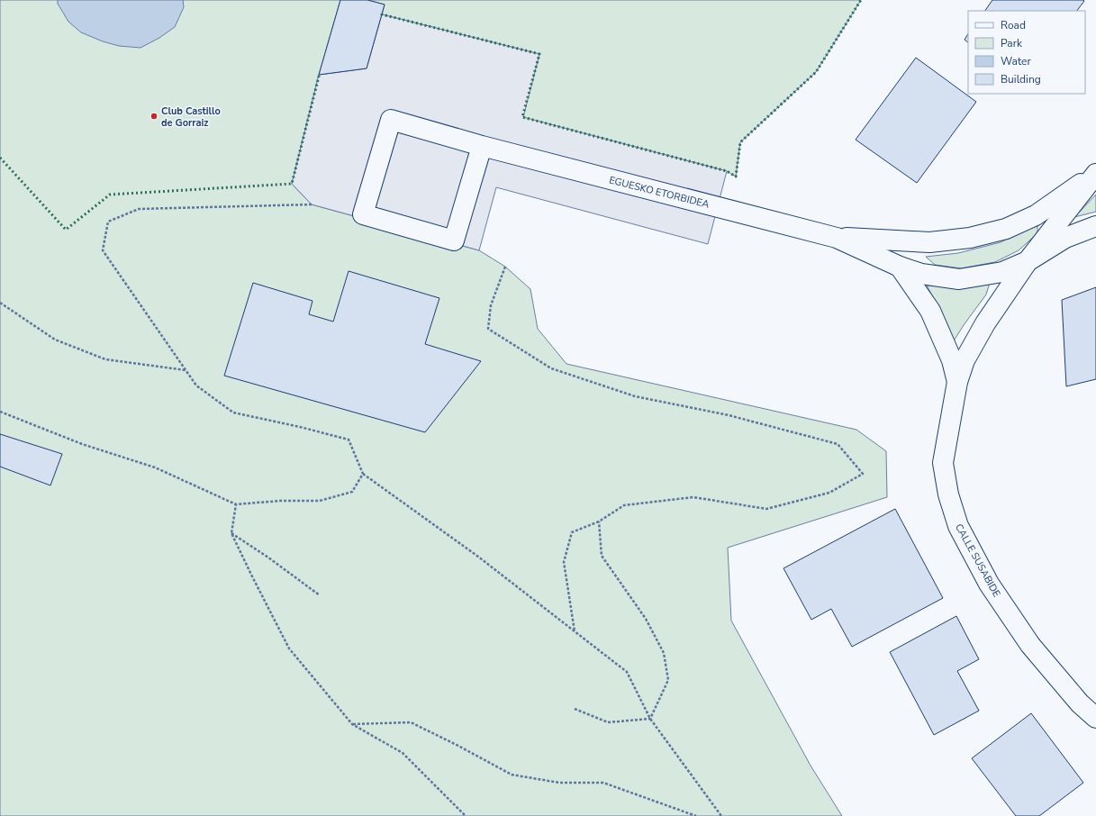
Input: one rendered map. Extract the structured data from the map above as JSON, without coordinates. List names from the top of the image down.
{
  "streets": {
    "street": ["EGUESKO ETORBIDEA", "CALLE SUSABIDE"]
  },
  "crossings": [
    ["EGUESKO ETORBIDEA", "CALLE SUSABIDE"]
  ],
  "places": ["Club Castillo de Gorraiz"],
  "legend": [
    "Road",
    "Park",
    "Water",
    "Building"
  ]
}
